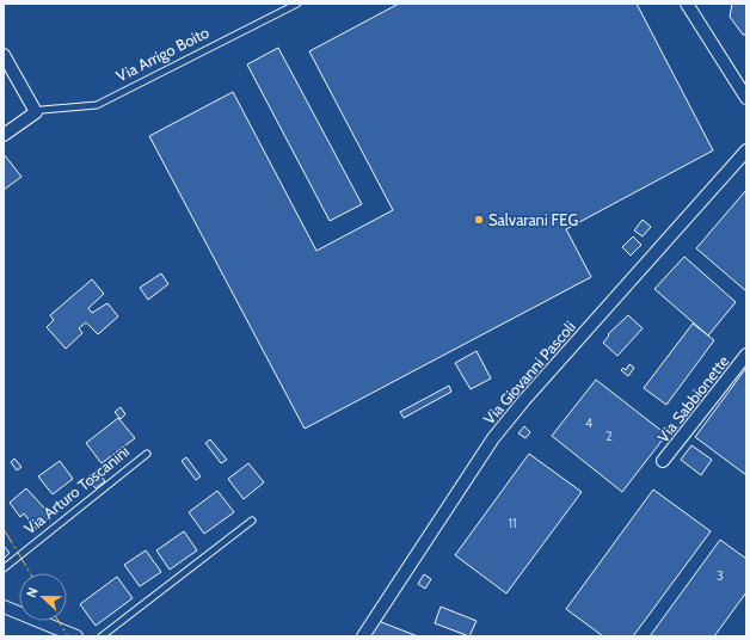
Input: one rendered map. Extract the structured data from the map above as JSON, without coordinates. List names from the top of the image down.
{
  "streets": {
    "street": ["Via Arrigo Boito", "Via Giovanni Pascoli", "Via Sabbionette"],
    "lane": ["Via Arturo Toscanini"]
  },
  "places": ["Salvarani FEG"],
  "house_numbers": [
    "4",
    "2",
    "11",
    "3"
  ],
  "north": "left"
}
